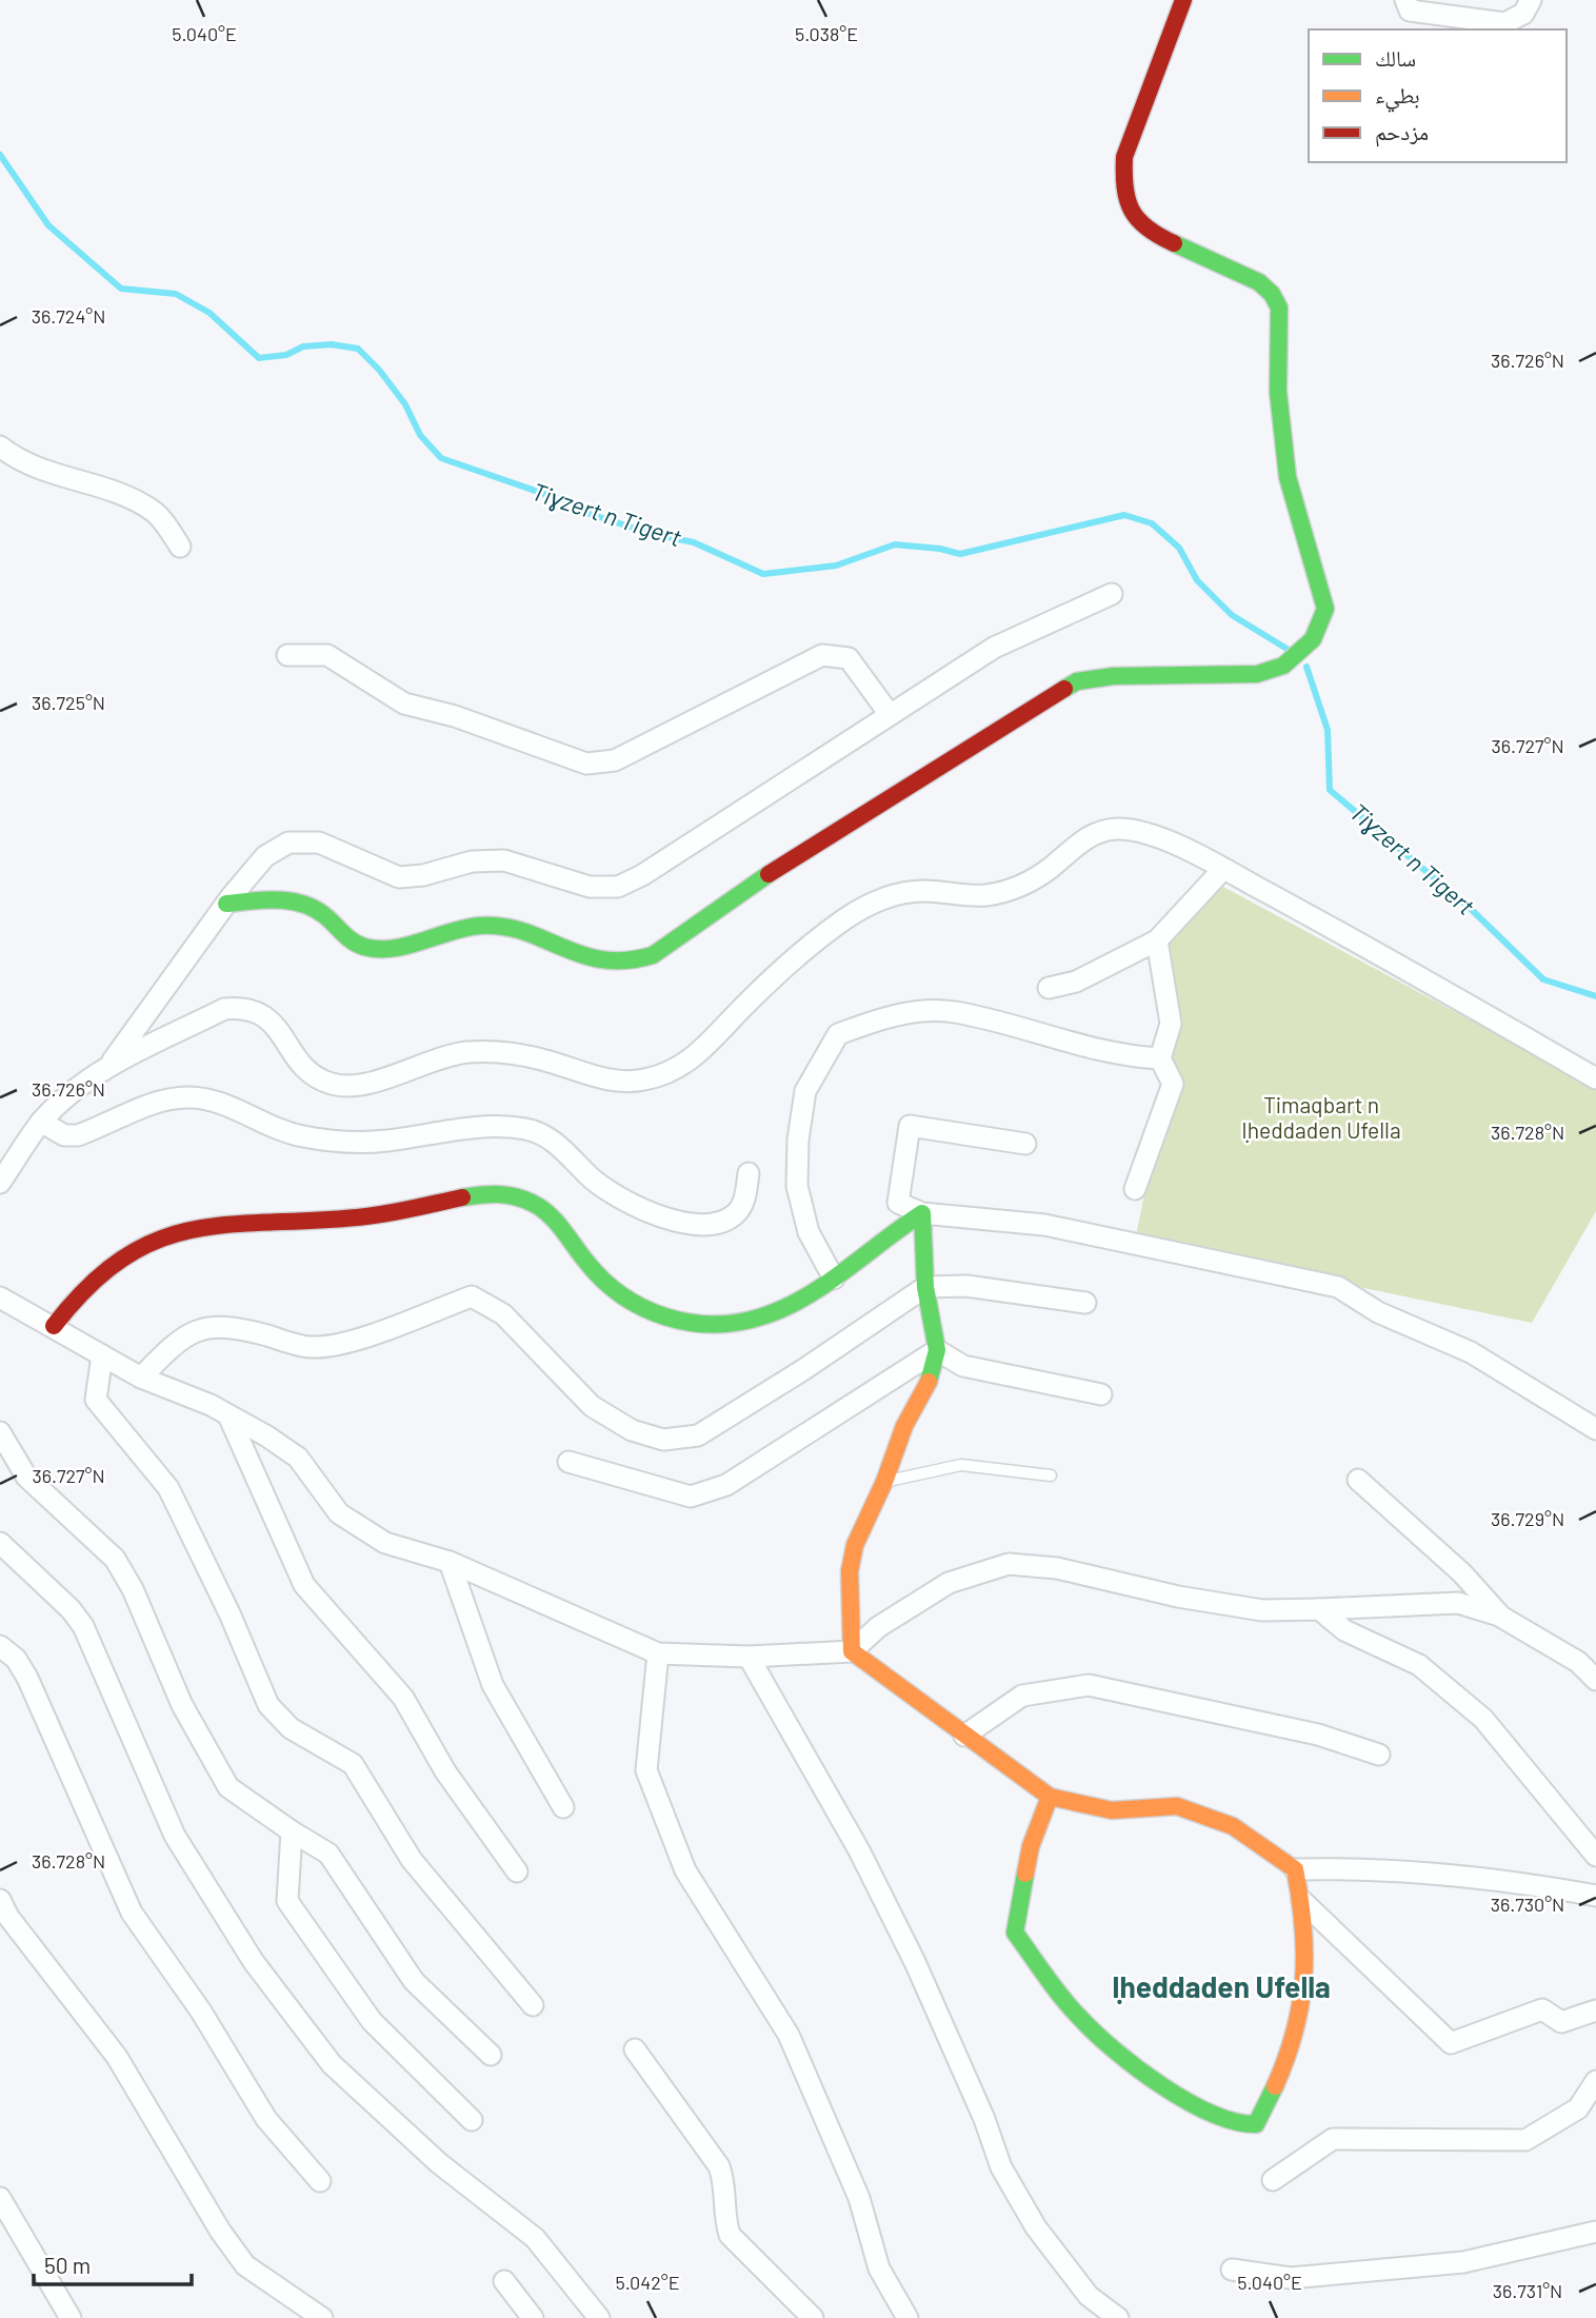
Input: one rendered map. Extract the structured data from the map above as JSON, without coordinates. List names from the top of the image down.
{
  "districts": ["Iḥeddaden Ufella"],
  "water": ["Tiɣzert n Tigert"],
  "parks": ["Timaqbart n Iḥeddaden Ufella"],
  "legend": ["سالك", "بطيء", "مزدحم"],
  "scale_bar": "50 m",
  "coordinates": [
    "5.040°E",
    "5.038°E",
    "36.724°N",
    "36.726°N",
    "36.725°N",
    "36.727°N",
    "36.728°N",
    "36.729°N",
    "36.730°N",
    "5.042°E",
    "36.731°N"
  ]
}
